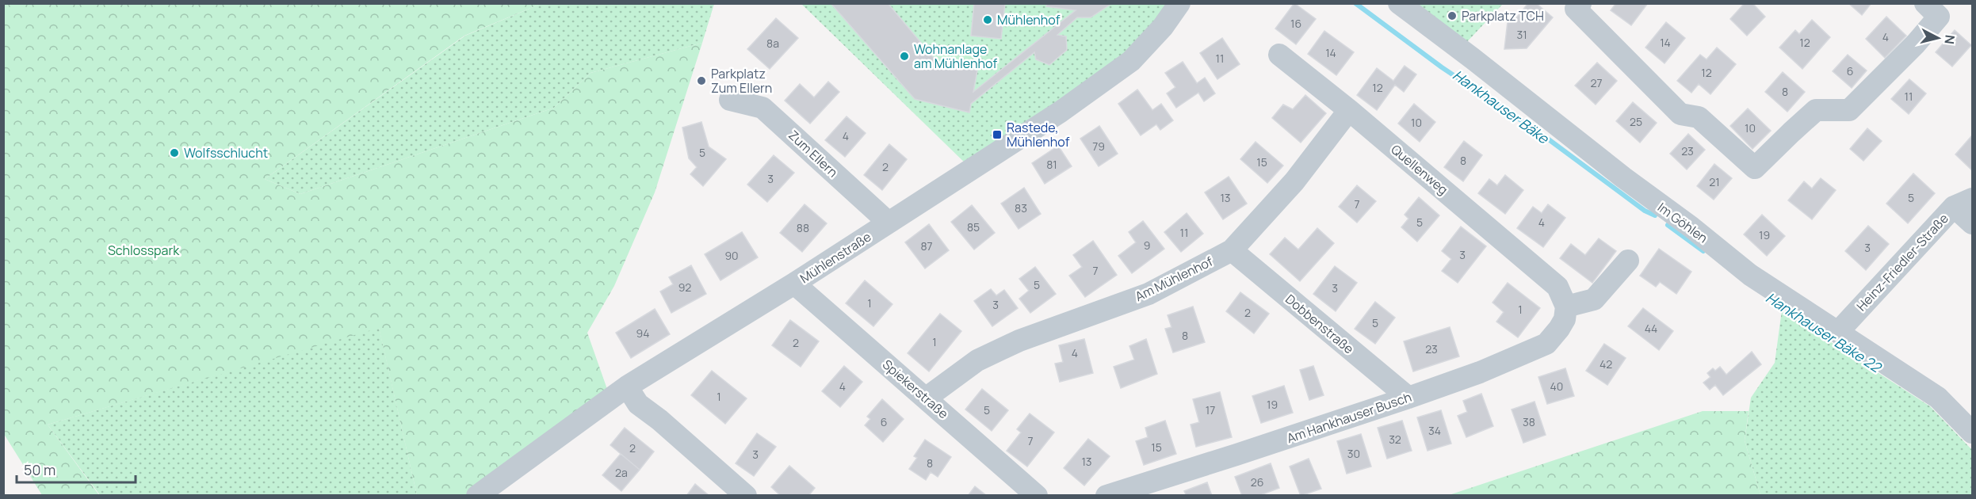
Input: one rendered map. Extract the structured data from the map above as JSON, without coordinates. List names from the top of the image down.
{
  "streets": {
    "street": [
      "Zum Ellern",
      "Quellenweg",
      "Im Göhlen",
      "Mühlenstraße",
      "Heinz-Friedler-Straße",
      "Am Mühlenhof",
      "Dobbenstraße",
      "Spiekerstraße",
      "Am Hankhauser Busch"
    ]
  },
  "crossings": [
    ["Zum Ellern", "Mühlenstraße"],
    ["Quellenweg", "Am Mühlenhof"],
    ["Quellenweg", "Am Hankhauser Busch"],
    ["Im Göhlen", "Heinz-Friedler-Straße"],
    ["Mühlenstraße", "Spiekerstraße"],
    ["Am Mühlenhof", "Dobbenstraße"],
    ["Am Mühlenhof", "Spiekerstraße"],
    ["Dobbenstraße", "Am Hankhauser Busch"]
  ],
  "water": ["Hankhauser Bäke", "Hankhauser Bäke 22"],
  "parks": ["Schlosspark"],
  "places": {
    "other": [
      "Parkplatz TCH",
      "Mühlenhof",
      "Wohnanlage am Mühlenhof",
      "Parkplatz Zum Ellern",
      "Wolfsschlucht"
    ],
    "transit": ["Rastede, Mühlenhof"]
  },
  "house_numbers": [
    "16",
    "31",
    "4",
    "14",
    "12",
    "8a",
    "14",
    "11",
    "6",
    "12",
    "27",
    "12",
    "8",
    "11",
    "25",
    "10",
    "10",
    "4",
    "79",
    "23",
    "5",
    "8",
    "15",
    "81",
    "2",
    "3",
    "21",
    "13",
    "5",
    "7",
    "83",
    "5",
    "4",
    "85",
    "88",
    "11",
    "19",
    "9",
    "87",
    "3",
    "3",
    "90",
    "7",
    "5",
    "92",
    "3",
    "1",
    "3",
    "1",
    "2",
    "5",
    "44",
    "94",
    "8",
    "1",
    "2",
    "23",
    "4",
    "42",
    "4",
    "40",
    "1",
    "19",
    "5",
    "17",
    "6",
    "38",
    "34",
    "32",
    "7",
    "15",
    "2",
    "30",
    "3",
    "13",
    "8",
    "2a",
    "26"
  ],
  "scale_bar": "50 m",
  "north": "right"
}
